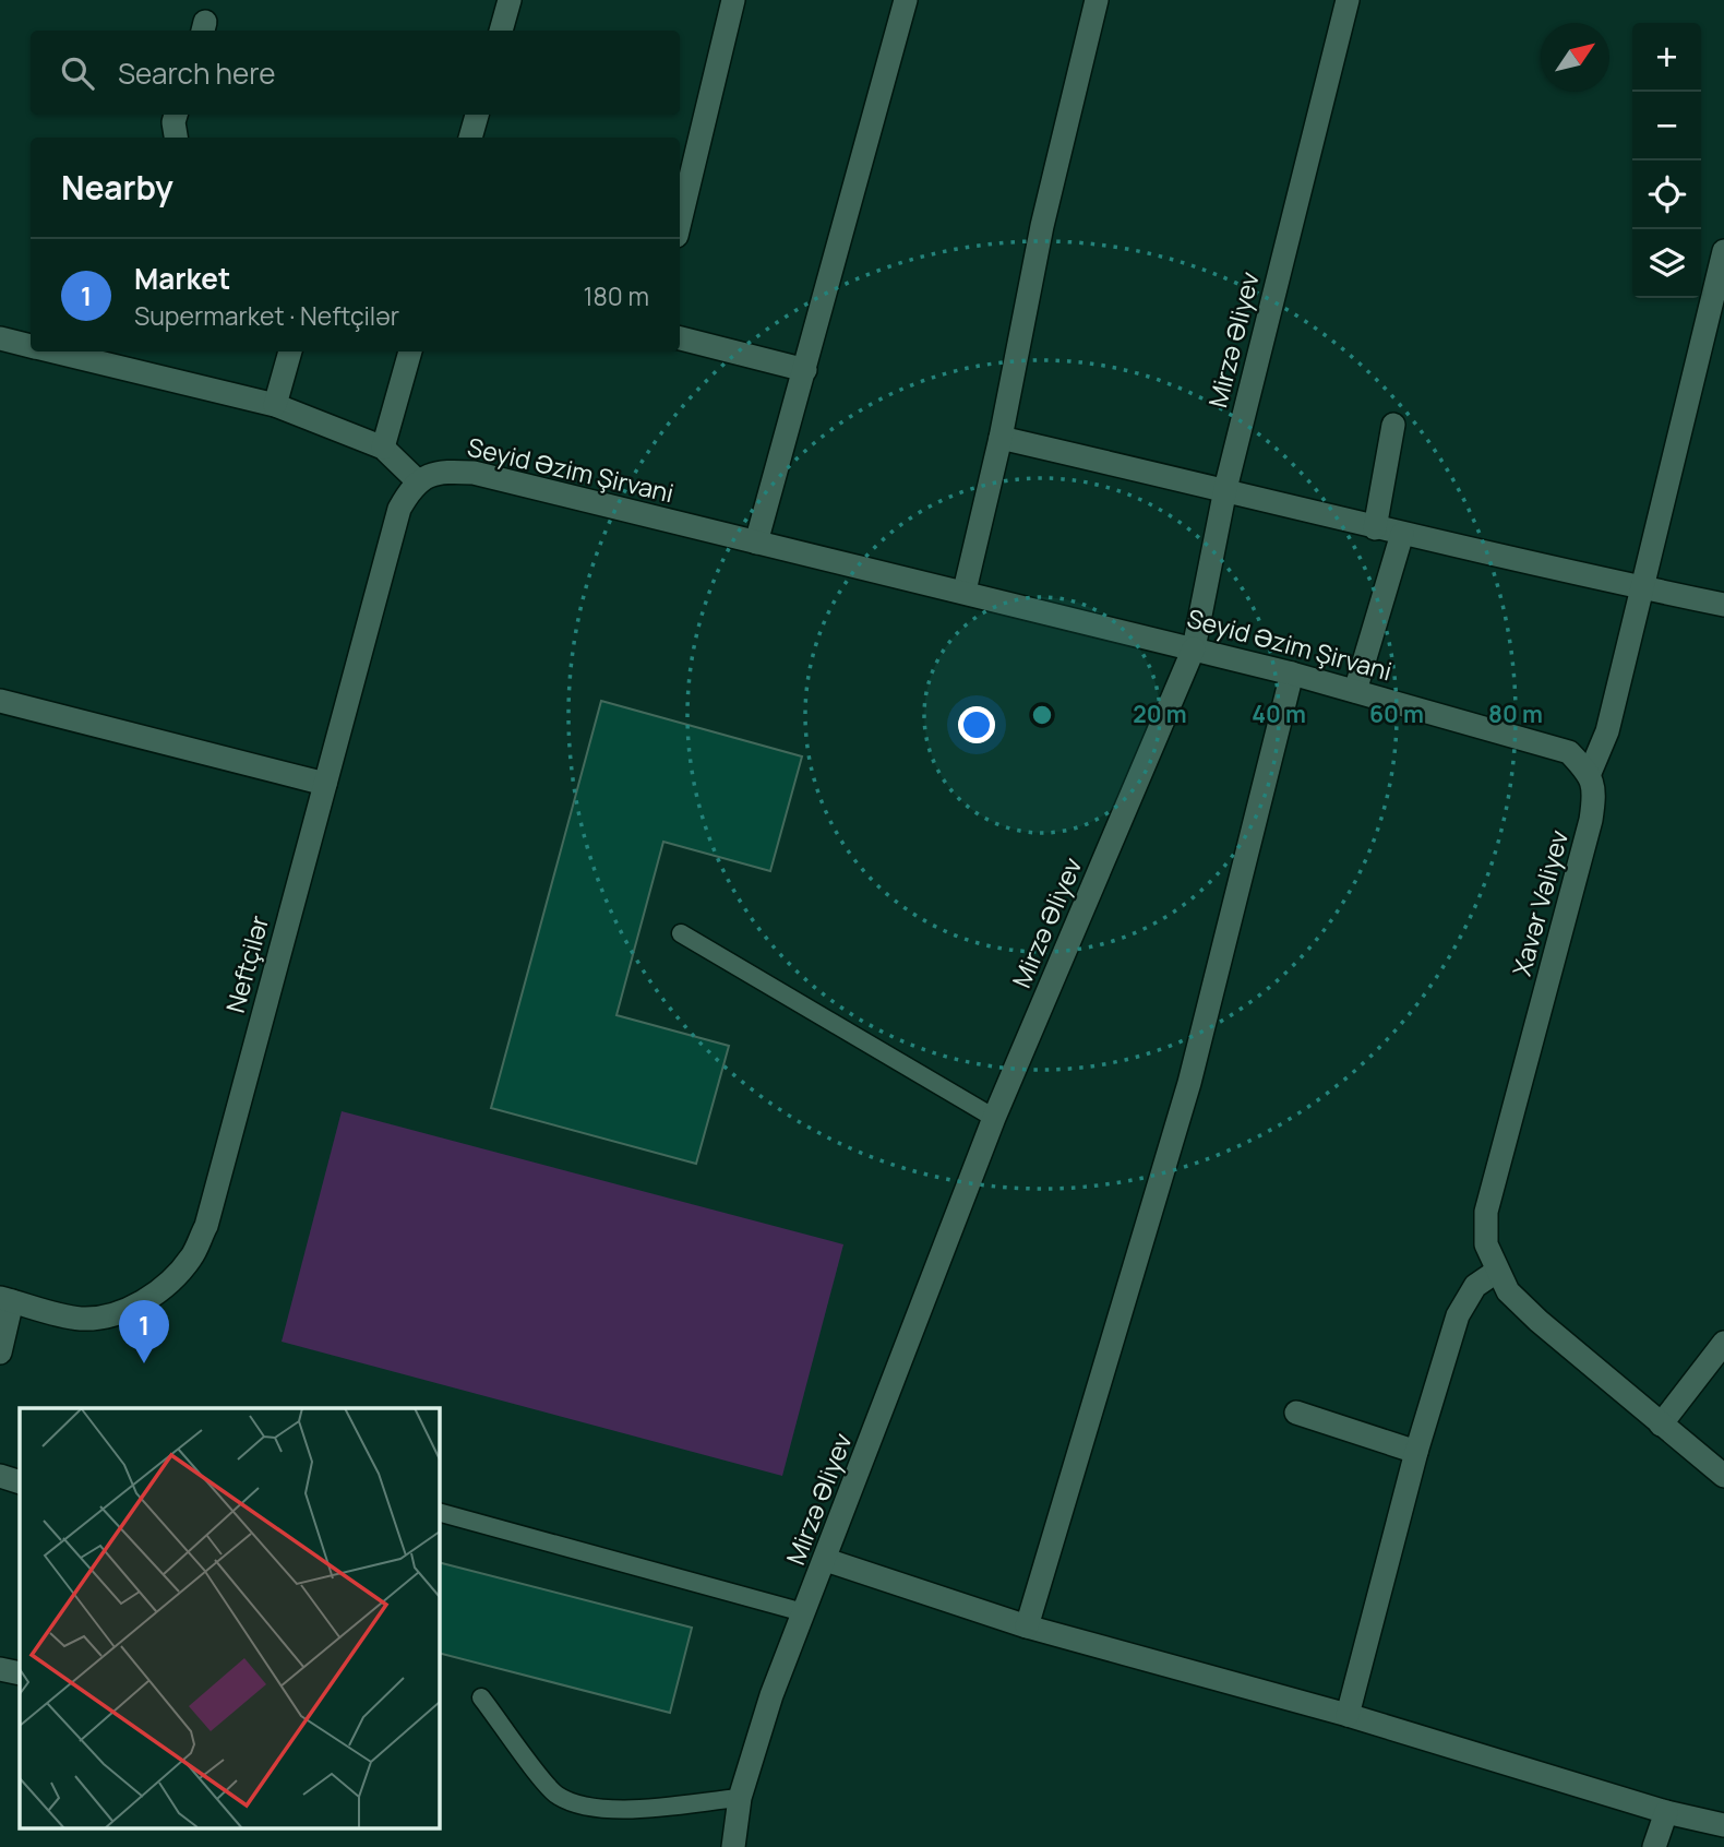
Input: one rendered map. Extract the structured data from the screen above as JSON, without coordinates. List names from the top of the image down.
{
  "streets": {
    "street": [
      "Mirzə Əliyev",
      "Seyid Əzim Şirvani",
      "Xavər Vəliyev",
      "Neftçilər"
    ]
  },
  "crossings": [
    ["Mirzə Əliyev", "Seyid Əzim Şirvani"],
    ["Seyid Əzim Şirvani", "Xavər Vəliyev"],
    ["Seyid Əzim Şirvani", "Neftçilər"]
  ],
  "north": "top right",
  "page": {
    "map_buttons": ["+", "−"],
    "search": "Search here",
    "heading": "Nearby",
    "list": [
      {
        "mark": "1",
        "name": "Market",
        "note": "Supermarket · Neftçilər",
        "value": "180 m"
      }
    ],
    "pins": "1"
  },
  "rings": [
    "20 m",
    "40 m",
    "60 m",
    "80 m"
  ]
}
